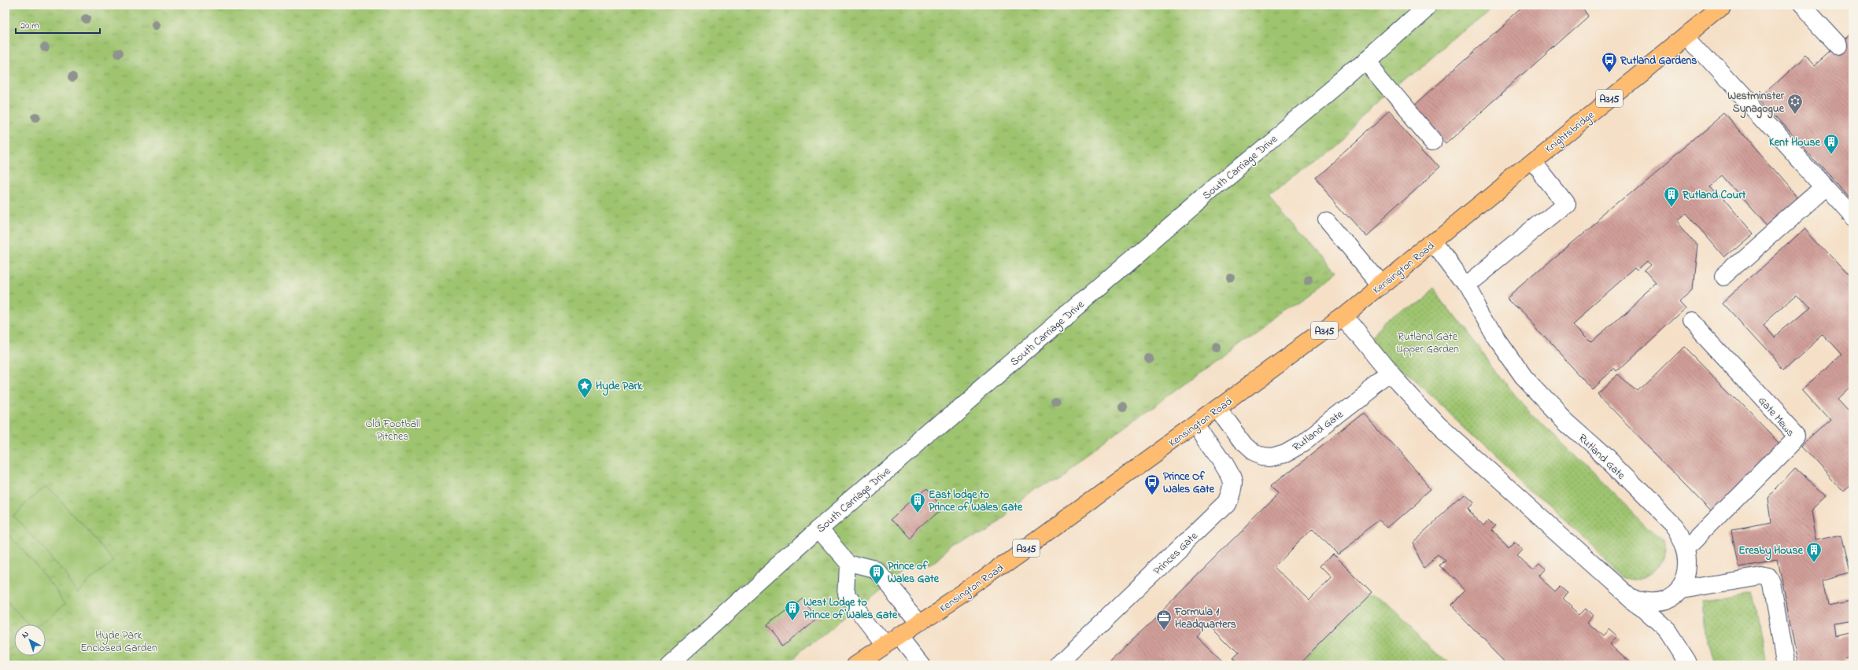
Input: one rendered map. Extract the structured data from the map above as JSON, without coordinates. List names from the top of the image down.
{
  "streets": {
    "main road": ["A315", "Knightsbridge", "Kensington Road"],
    "street": [
      "South Carriage Drive",
      "Gate Mews",
      "Rutland Gate",
      "Princes Gate"
    ]
  },
  "crossings": [
    ["Knightsbridge", "Kensington Road"],
    ["Kensington Road", "Rutland Gate"],
    ["Kensington Road", "Princes Gate"],
    ["Gate Mews", "Rutland Gate"]
  ],
  "parks": ["Rutland Gate Upper Garden", "Old Football Pitches", "Hyde Park Enclosed Garden"],
  "places": {
    "bus stop": ["Rutland Gardens", "Prince Of Wales Gate"],
    "synagogue": ["Westminster Synagogue"],
    "building": [
      "Kent House",
      "Rutland Court",
      "East lodge to Prince of Wales Gate",
      "Eresby House",
      "Prince of Wales Gate",
      "West Lodge to Prince of Wales Gate"
    ],
    "place": ["Hyde Park"],
    "office": ["Formula 1 Headquarters"]
  },
  "scale_bar": "20 m",
  "north": "top left"
}
